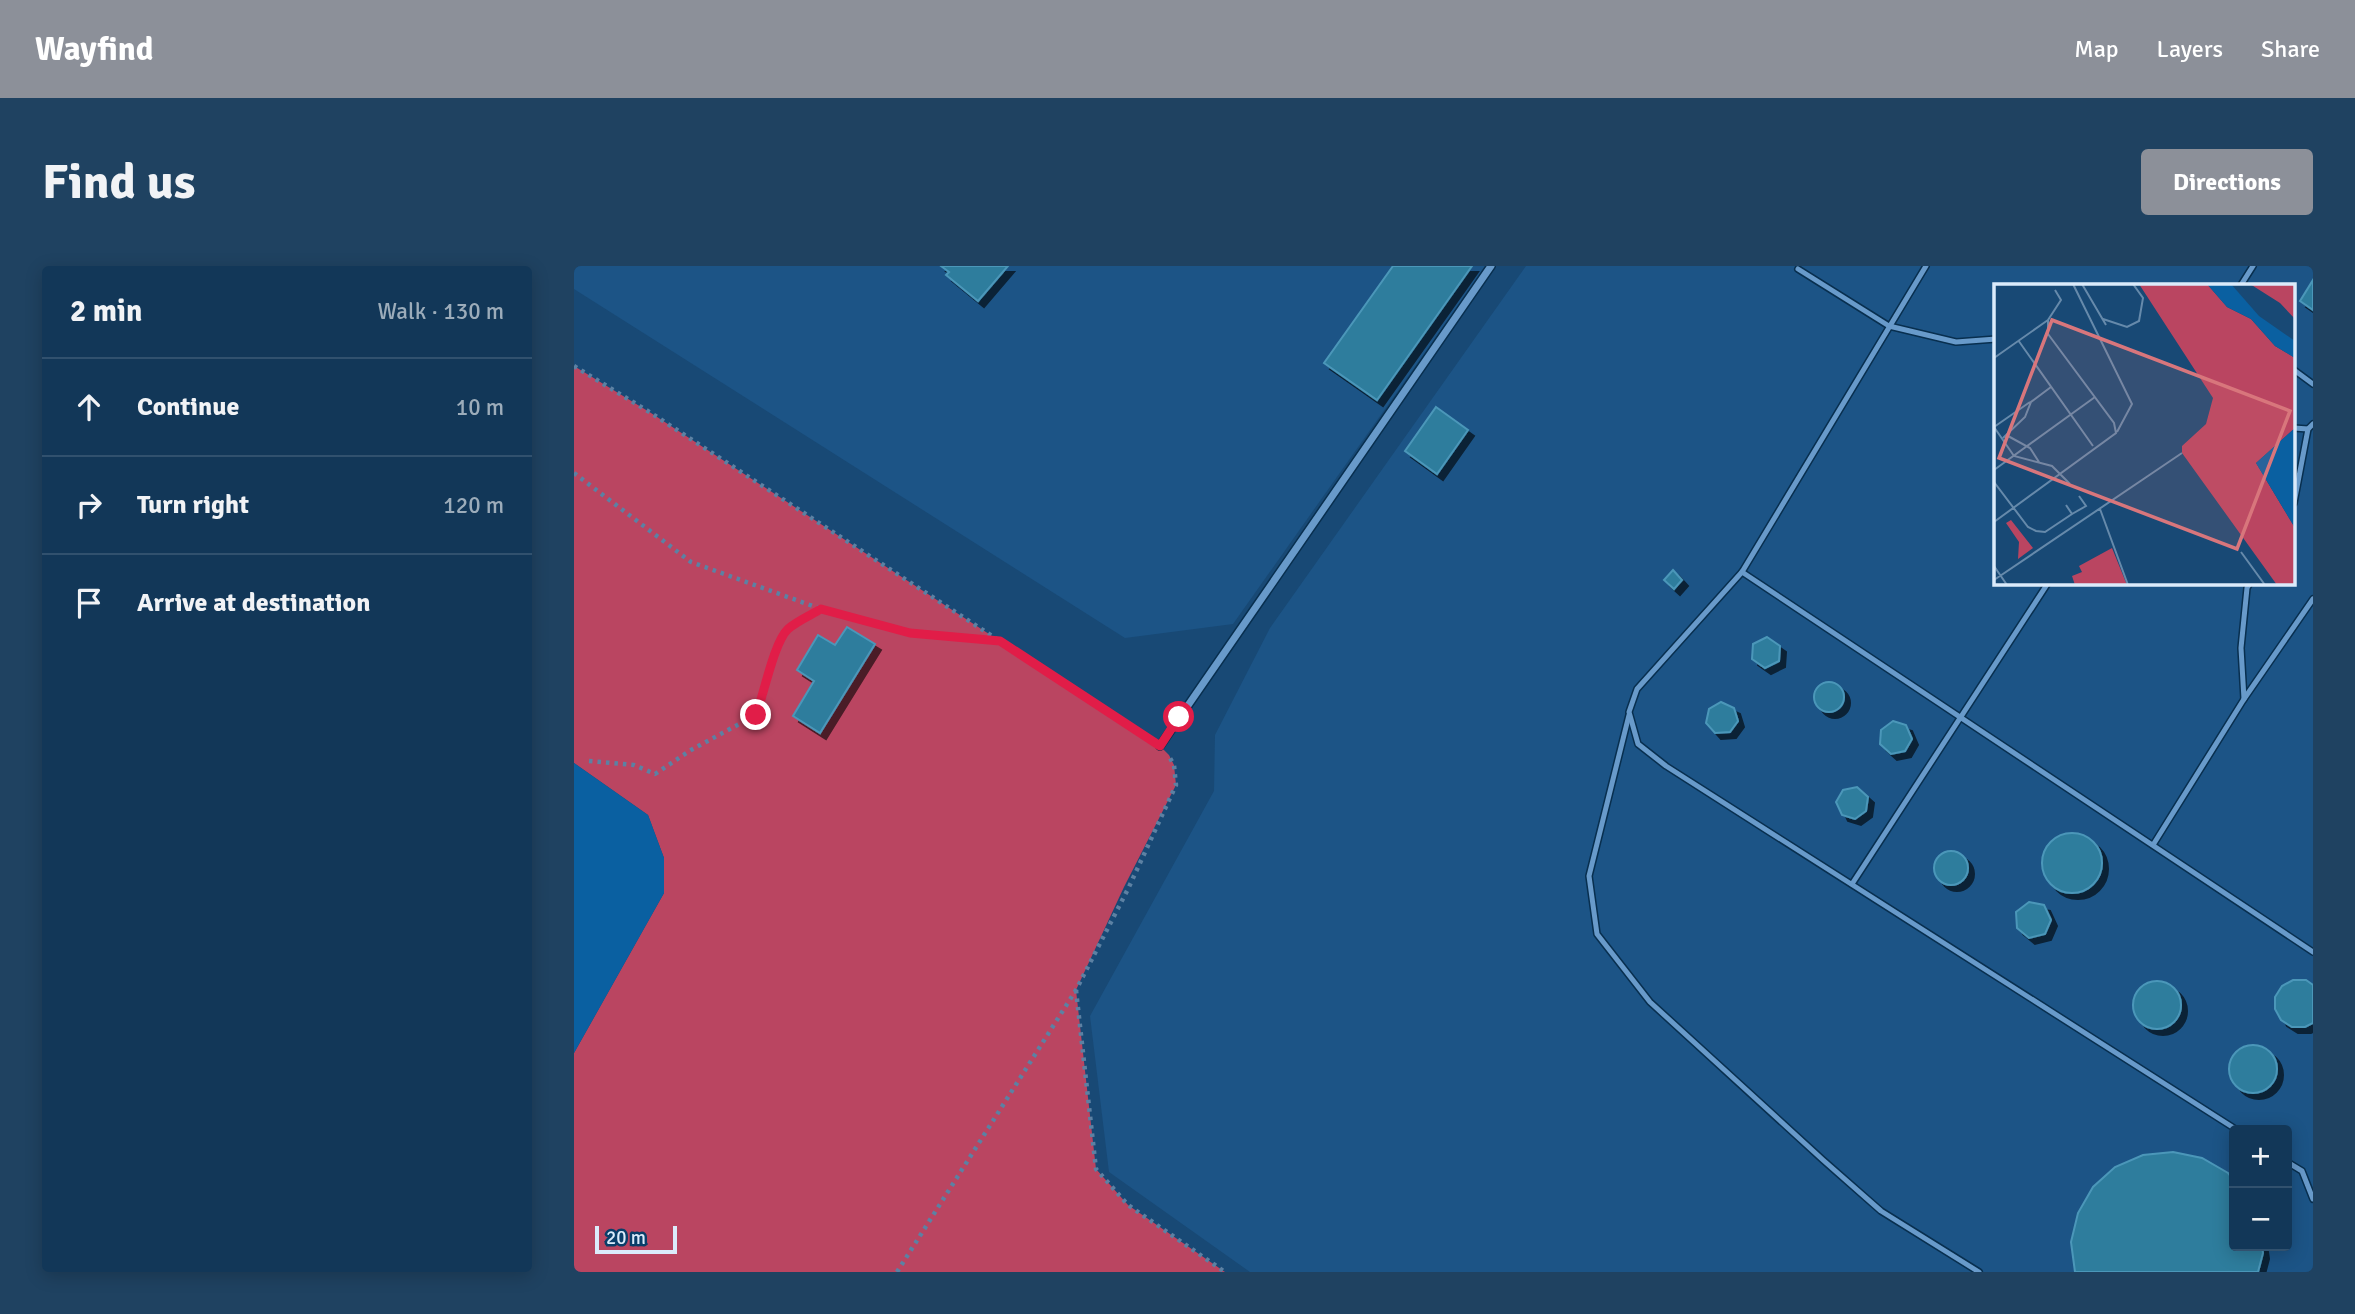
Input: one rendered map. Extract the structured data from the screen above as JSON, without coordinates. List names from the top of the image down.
{
  "scale_bar": "20 m",
  "page": {
    "header": "Wayfind",
    "nav": ["Map", "Layers", "Share"],
    "buttons": "Directions",
    "title": "Find us",
    "heading": ["2 min", "Walk · 130 m"],
    "list": [
      ["Continue", "10 m"],
      ["Turn right", "120 m"],
      "Arrive at destination"
    ],
    "map_buttons": ["+", "−"],
    "scale": "20 m"
  }
}
